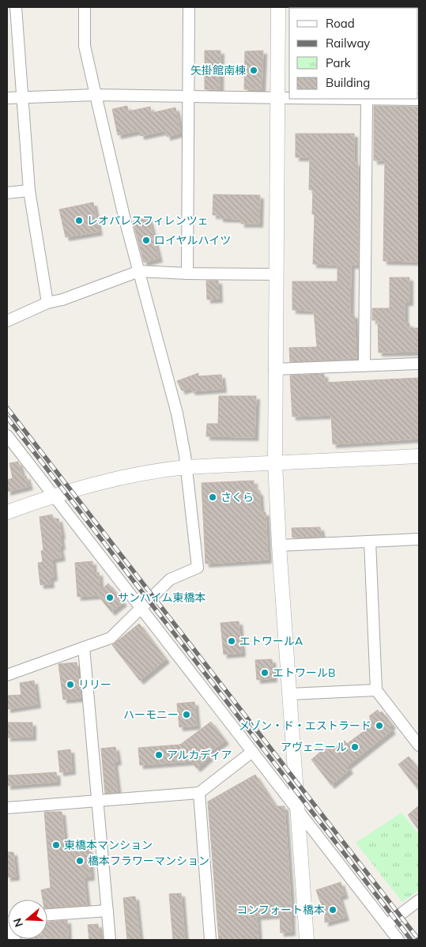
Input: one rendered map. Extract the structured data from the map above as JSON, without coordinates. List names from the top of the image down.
{
  "places": [
    "矢掛館南棟",
    "レオパレスフィレンツェ",
    "ロイヤルハイツ",
    "さくら",
    "サンハイム東橋本",
    "エトワールA",
    "エトワールB",
    "リリー",
    "ハーモニー",
    "メゾン・ド・エストラード",
    "アヴェニール",
    "アルカディア",
    "東橋本マンション",
    "橋本フラワーマンション",
    "コンフォート橋本"
  ],
  "legend": [
    "Road",
    "Railway",
    "Park",
    "Building"
  ],
  "north": "left"
}
